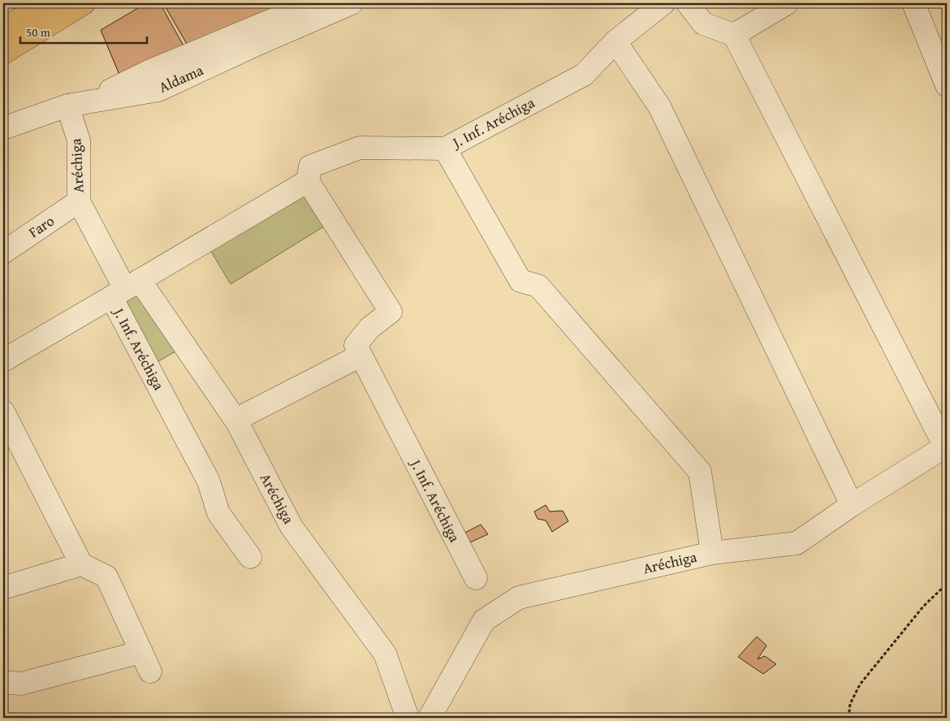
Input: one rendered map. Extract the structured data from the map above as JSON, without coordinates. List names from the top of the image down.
{
  "streets": {
    "street": [
      "Aldama",
      "J. Inf. Aréchiga",
      "Aréchiga",
      "Faro"
    ]
  },
  "crossings": [
    ["Aldama", "Aréchiga"],
    ["J. Inf. Aréchiga", "Aréchiga"],
    ["Aréchiga", "Faro"]
  ],
  "scale_bar": "50 m"
}
